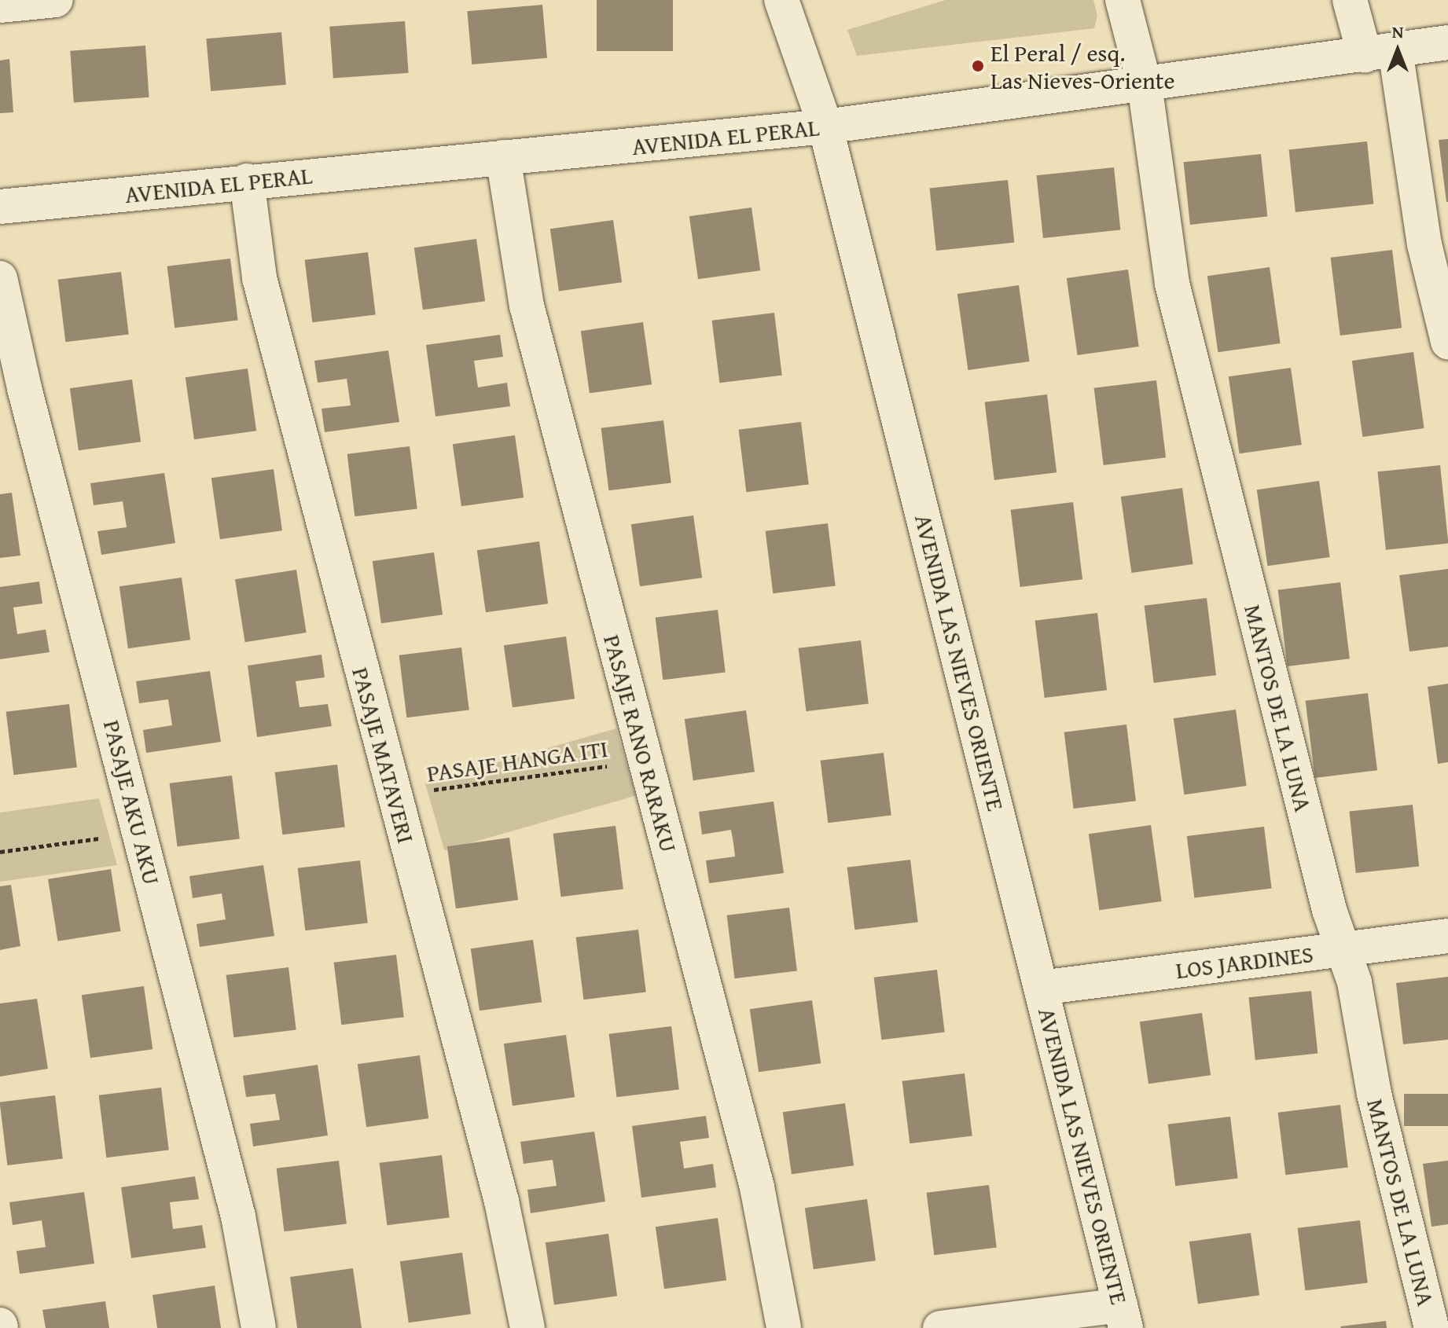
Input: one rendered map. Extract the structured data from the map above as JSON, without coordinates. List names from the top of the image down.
{
  "streets": {
    "street": [
      "AVENIDA EL PERAL",
      "AVENIDA LAS NIEVES ORIENTE",
      "MANTOS DE LA LUNA",
      "PASAJE RANO RARAKU",
      "PASAJE MATAVERI",
      "PASAJE AKU AKU",
      "LOS JARDINES"
    ],
    "path": ["PASAJE HANGA ITI"]
  },
  "crossings": [
    ["AVENIDA EL PERAL", "AVENIDA LAS NIEVES ORIENTE"],
    ["AVENIDA EL PERAL", "MANTOS DE LA LUNA"],
    ["AVENIDA EL PERAL", "PASAJE RANO RARAKU"],
    ["AVENIDA EL PERAL", "PASAJE MATAVERI"],
    ["AVENIDA LAS NIEVES ORIENTE", "LOS JARDINES"],
    ["MANTOS DE LA LUNA", "LOS JARDINES"],
    ["PASAJE RANO RARAKU", "PASAJE HANGA ITI"],
    ["PASAJE MATAVERI", "PASAJE HANGA ITI"]
  ],
  "places": ["El Peral / esq. Las Nieves-Oriente"],
  "north": "top"
}
